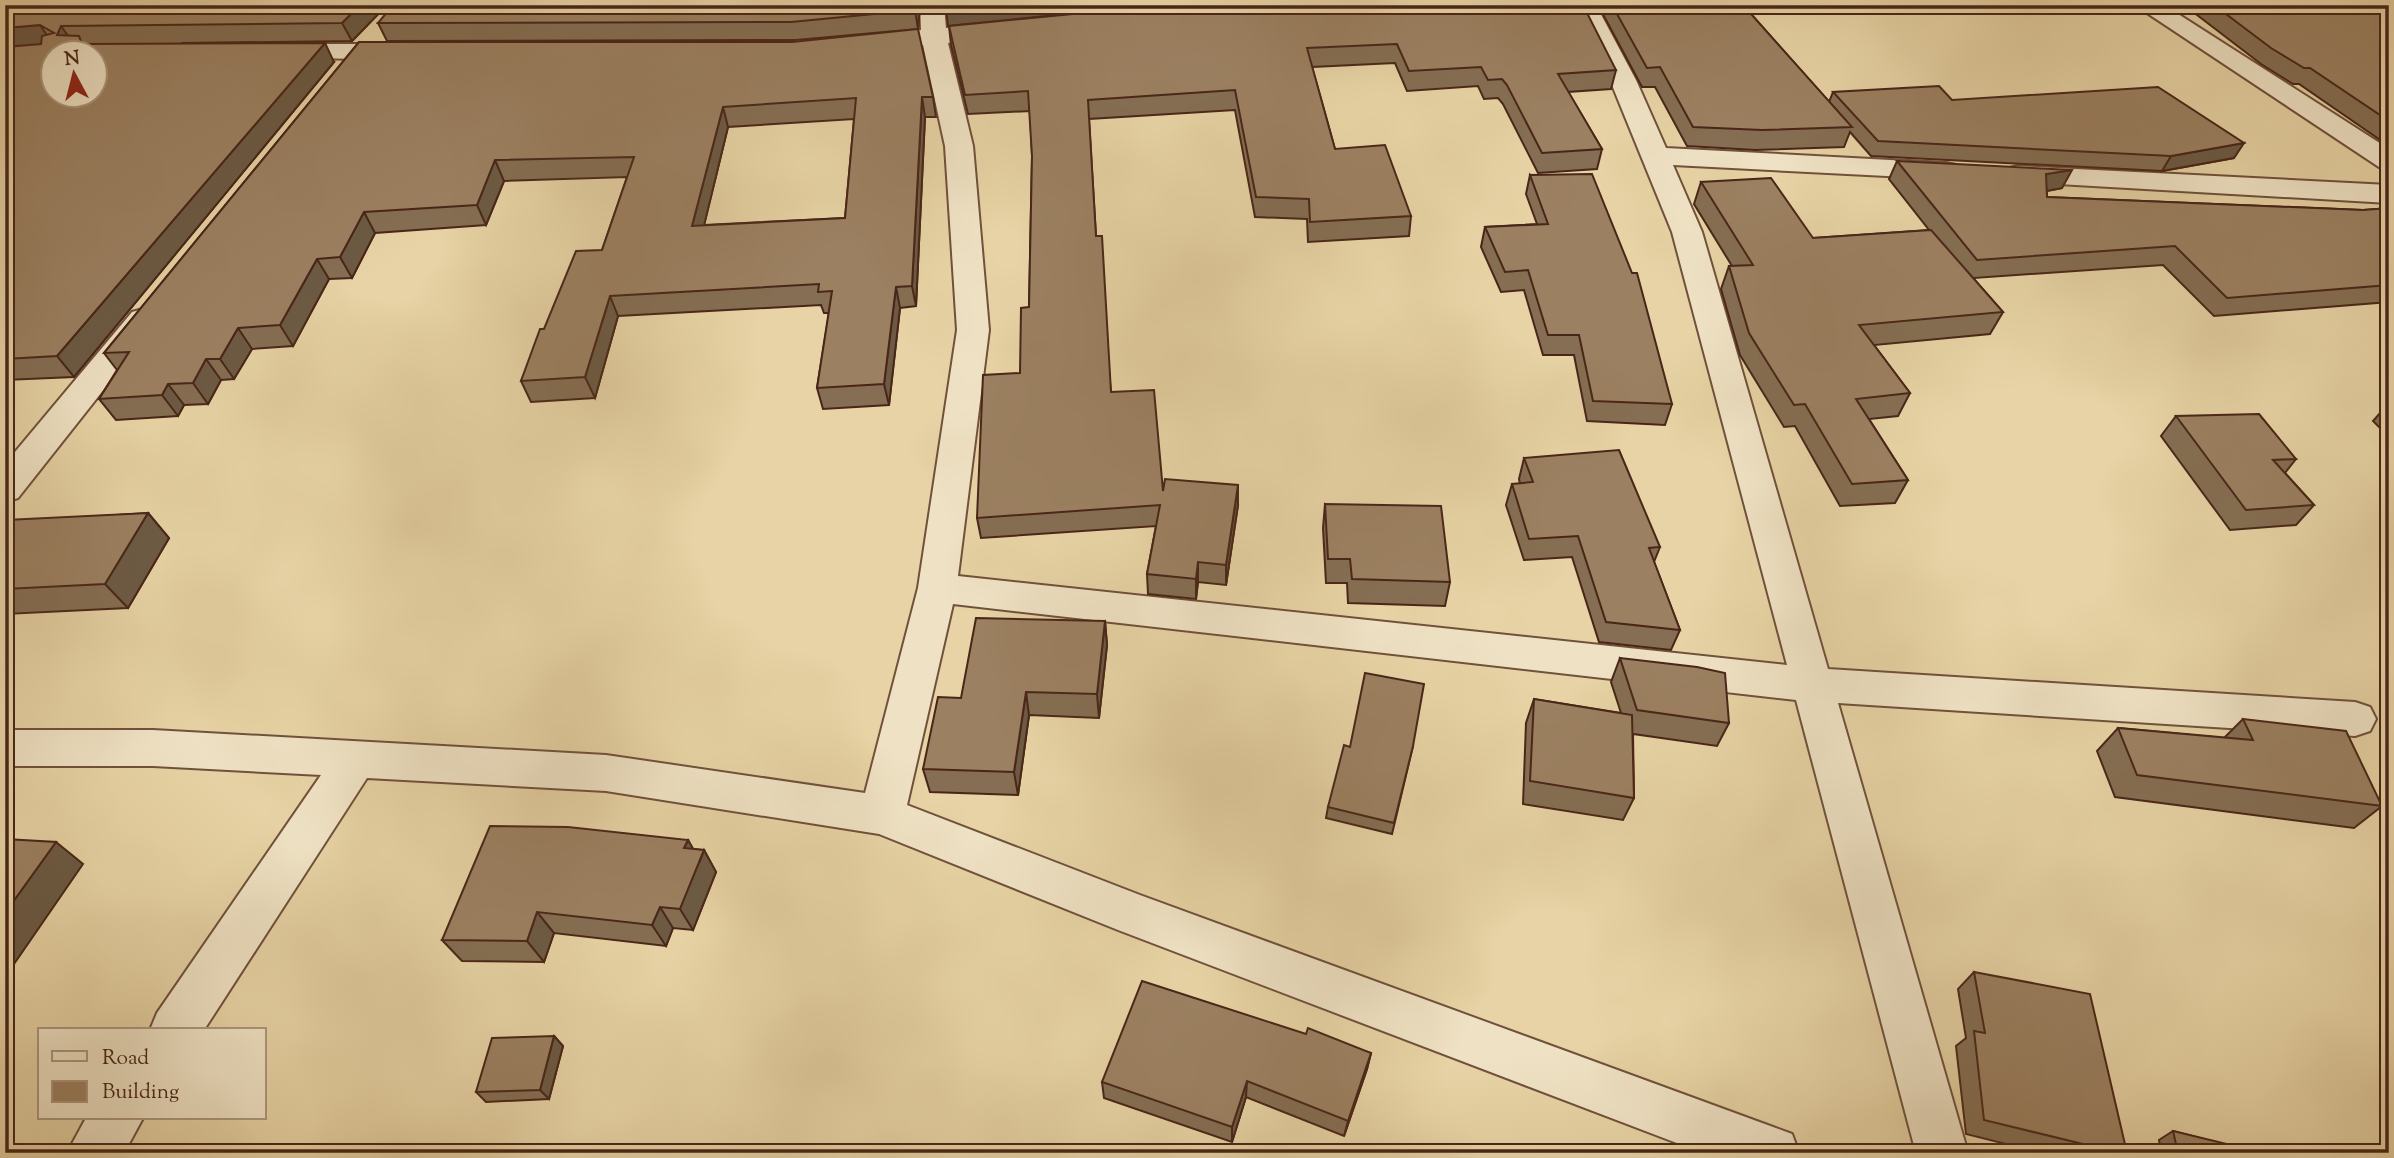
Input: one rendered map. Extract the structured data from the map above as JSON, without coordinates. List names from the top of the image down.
{
  "legend": ["Road", "Building"],
  "north": "top"
}
